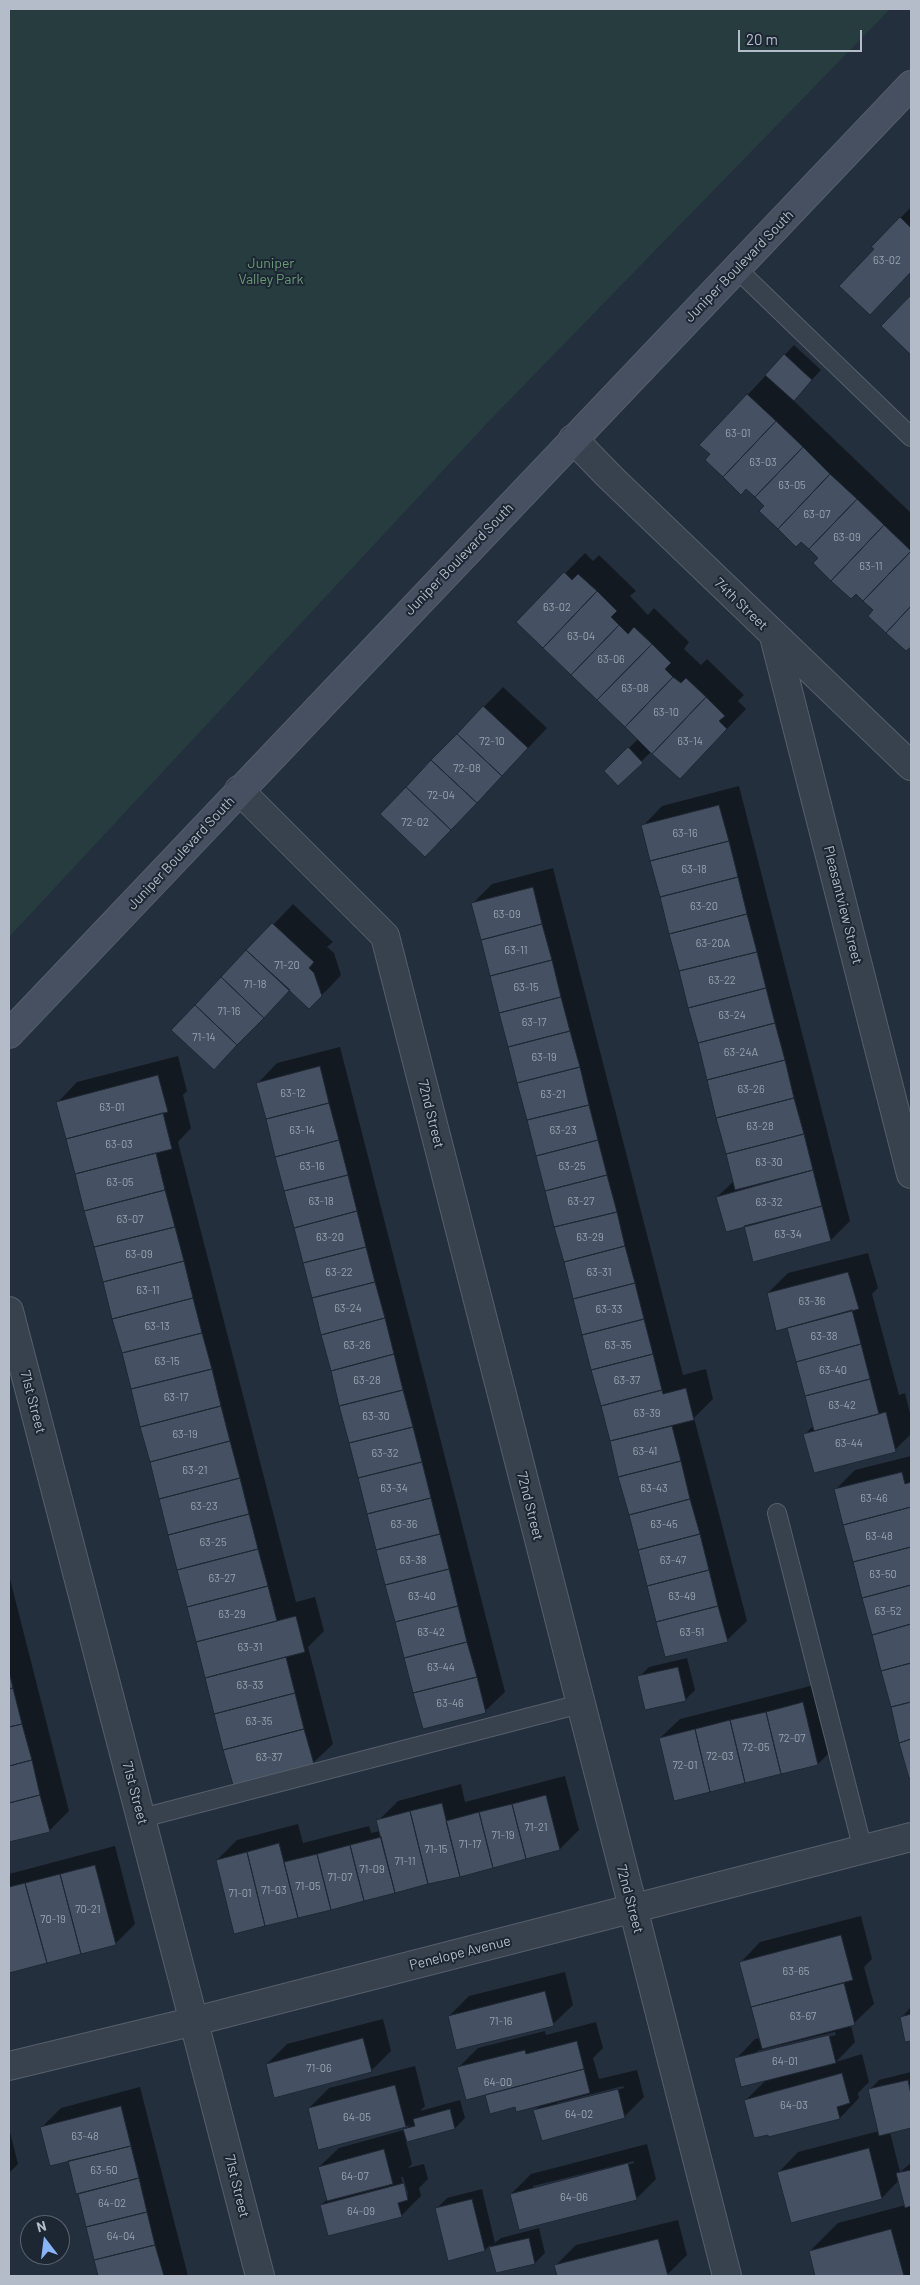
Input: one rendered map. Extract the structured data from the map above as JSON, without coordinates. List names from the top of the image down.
{
  "streets": {
    "street": [
      "Juniper Boulevard South",
      "74th Street",
      "Pleasantview Street",
      "72nd Street",
      "71st Street",
      "Penelope Avenue"
    ]
  },
  "crossings": [
    ["Juniper Boulevard South", "74th Street"],
    ["Juniper Boulevard South", "72nd Street"],
    ["74th Street", "Pleasantview Street"],
    ["72nd Street", "Penelope Avenue"],
    ["71st Street", "Penelope Avenue"]
  ],
  "parks": ["Juniper Valley Park"],
  "house_numbers": [
    "63-02",
    "63-01",
    "63-03",
    "63-05",
    "63-07",
    "63-09",
    "63-11",
    "63-02",
    "63-04",
    "63-06",
    "63-08",
    "63-10",
    "72-10",
    "63-14",
    "72-08",
    "72-04",
    "72-02",
    "63-16",
    "63-18",
    "63-20",
    "63-09",
    "63-20A",
    "63-11",
    "71-20",
    "63-22",
    "71-18",
    "63-15",
    "71-16",
    "63-24",
    "63-17",
    "71-14",
    "63-24A",
    "63-19",
    "63-26",
    "63-12",
    "63-21",
    "63-01",
    "63-28",
    "63-14",
    "63-23",
    "63-03",
    "63-30",
    "63-16",
    "63-25",
    "63-05",
    "63-18",
    "63-27",
    "63-32",
    "63-07",
    "63-34",
    "63-20",
    "63-29",
    "63-09",
    "63-22",
    "63-31",
    "63-11",
    "63-36",
    "63-24",
    "63-33",
    "63-13",
    "63-38",
    "63-26",
    "63-35",
    "63-15",
    "63-40",
    "63-28",
    "63-37",
    "63-17",
    "63-42",
    "63-39",
    "63-30",
    "63-19",
    "63-44",
    "63-41",
    "63-32",
    "63-21",
    "63-34",
    "63-43",
    "63-46",
    "63-23",
    "63-36",
    "63-45",
    "63-48",
    "63-25",
    "63-38",
    "63-47",
    "63-50",
    "63-27",
    "63-40",
    "63-49",
    "63-52",
    "63-29",
    "63-42",
    "63-51",
    "63-31",
    "63-44",
    "63-33",
    "63-46",
    "63-35",
    "72-07",
    "72-05",
    "72-03",
    "63-37",
    "72-01",
    "71-21",
    "71-19",
    "71-17",
    "71-15",
    "71-11",
    "71-09",
    "71-07",
    "71-05",
    "71-03",
    "71-01",
    "70-21",
    "70-19",
    "63-65",
    "63-67",
    "71-16",
    "64-01",
    "71-06",
    "64-00",
    "64-03",
    "64-02",
    "64-05",
    "63-48",
    "63-50",
    "64-07",
    "64-06",
    "64-02",
    "64-09",
    "64-04"
  ],
  "scale_bar": "20 m",
  "north": "top"
}
